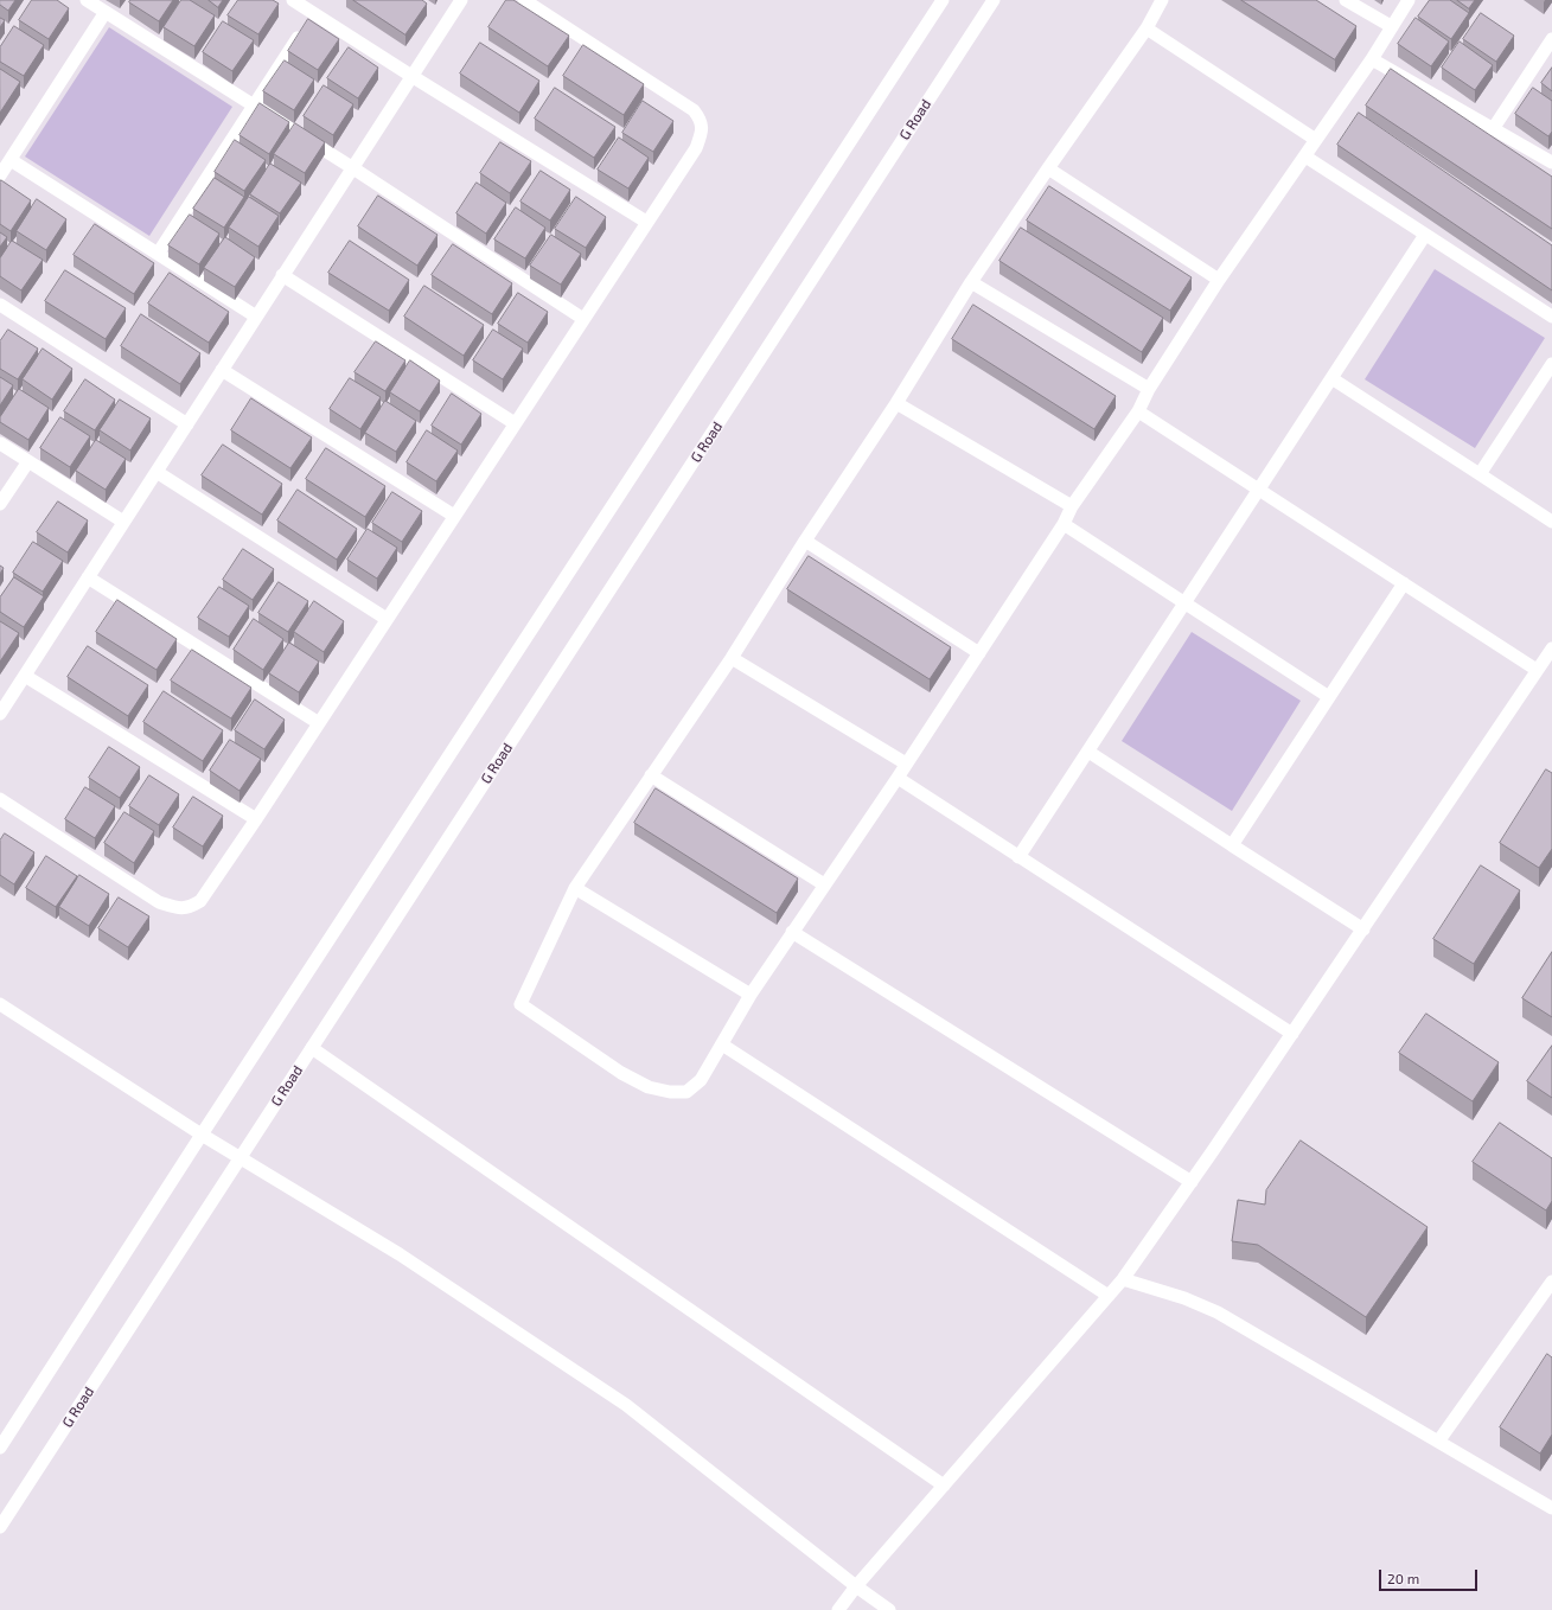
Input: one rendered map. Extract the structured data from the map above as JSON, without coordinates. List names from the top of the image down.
{
  "streets": {
    "street": ["G Road"]
  },
  "scale_bar": "20 m"
}
